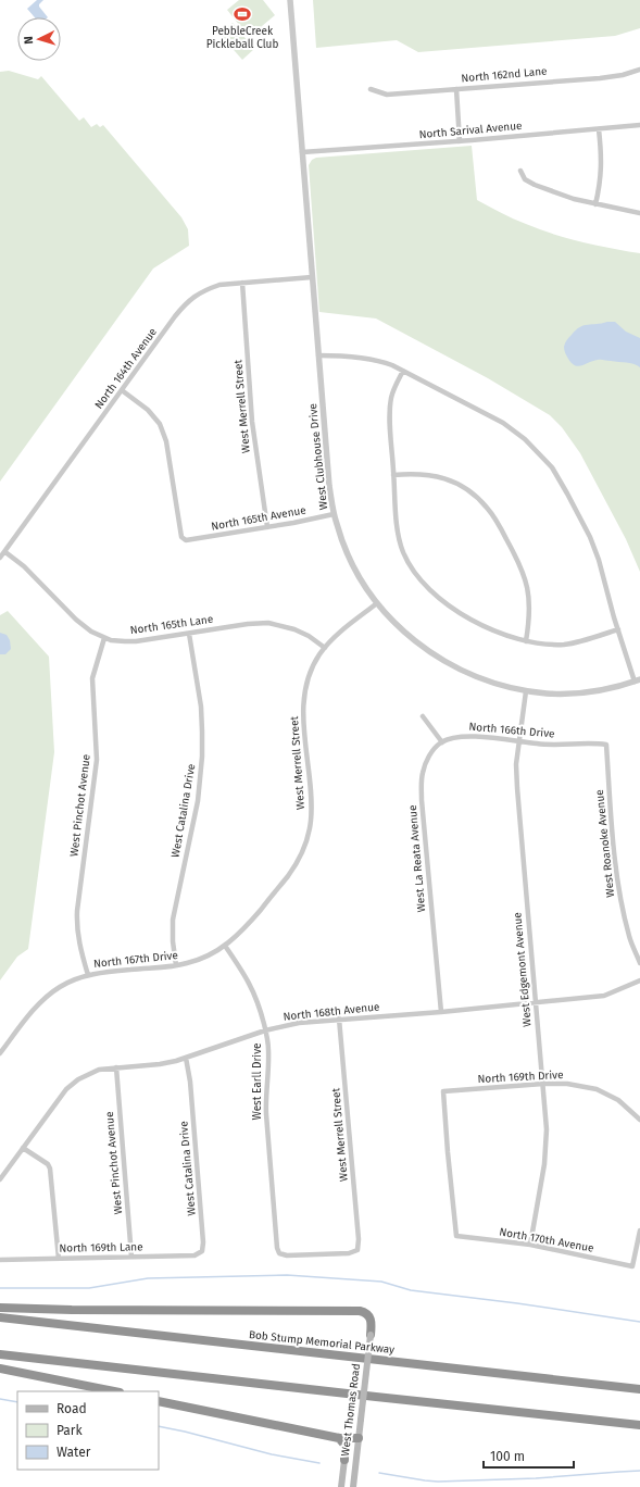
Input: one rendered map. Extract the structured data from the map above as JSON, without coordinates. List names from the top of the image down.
{
  "streets": {
    "highway": ["Bob Stump Memorial Parkway"],
    "main road": ["West Thomas Road"],
    "street": [
      "North 162nd Lane",
      "North Sarival Avenue",
      "North 164th Avenue",
      "West Merrell Street",
      "West Clubhouse Drive",
      "North 165th Avenue",
      "North 165th Lane",
      "North 166th Drive",
      "West Pinchot Avenue",
      "West Catalina Drive",
      "West Roanoke Avenue",
      "West La Reata Avenue",
      "North 167th Drive",
      "West Edgemont Avenue",
      "North 168th Avenue",
      "North 169th Drive",
      "West Earll Drive",
      "North 170th Avenue",
      "North 169th Lane"
    ]
  },
  "crossings": [
    ["North Sarival Avenue", "West Clubhouse Drive"],
    ["North 164th Avenue", "West Merrell Street"],
    ["North 164th Avenue", "West Clubhouse Drive"],
    ["North 164th Avenue", "North 165th Avenue"],
    ["North 164th Avenue", "North 165th Lane"],
    ["West Merrell Street", "West Clubhouse Drive"],
    ["West Merrell Street", "North 165th Avenue"],
    ["West Merrell Street", "North 165th Lane"],
    ["West Merrell Street", "North 167th Drive"],
    ["West Merrell Street", "North 168th Avenue"],
    ["West Merrell Street", "West Earll Drive"],
    ["West Clubhouse Drive", "North 165th Avenue"],
    ["West Clubhouse Drive", "West Edgemont Avenue"],
    ["North 165th Lane", "West Pinchot Avenue"],
    ["North 165th Lane", "West Catalina Drive"],
    ["North 166th Drive", "West Roanoke Avenue"],
    ["North 166th Drive", "West La Reata Avenue"],
    ["North 166th Drive", "West Edgemont Avenue"],
    ["West Pinchot Avenue", "North 167th Drive"],
    ["West Pinchot Avenue", "North 168th Avenue"],
    ["West Pinchot Avenue", "North 169th Lane"],
    ["West Catalina Drive", "North 167th Drive"],
    ["West Catalina Drive", "North 168th Avenue"],
    ["West Catalina Drive", "North 169th Lane"],
    ["West La Reata Avenue", "North 168th Avenue"],
    ["North 167th Drive", "West Earll Drive"],
    ["West Edgemont Avenue", "North 168th Avenue"],
    ["West Edgemont Avenue", "North 169th Drive"],
    ["West Edgemont Avenue", "North 170th Avenue"],
    ["North 168th Avenue", "West Earll Drive"],
    ["North 169th Drive", "North 170th Avenue"]
  ],
  "places": {
    "sports": ["PebbleCreek Pickleball Club"]
  },
  "legend": ["Road", "Park", "Water"],
  "scale_bar": "100 m",
  "north": "left"
}
